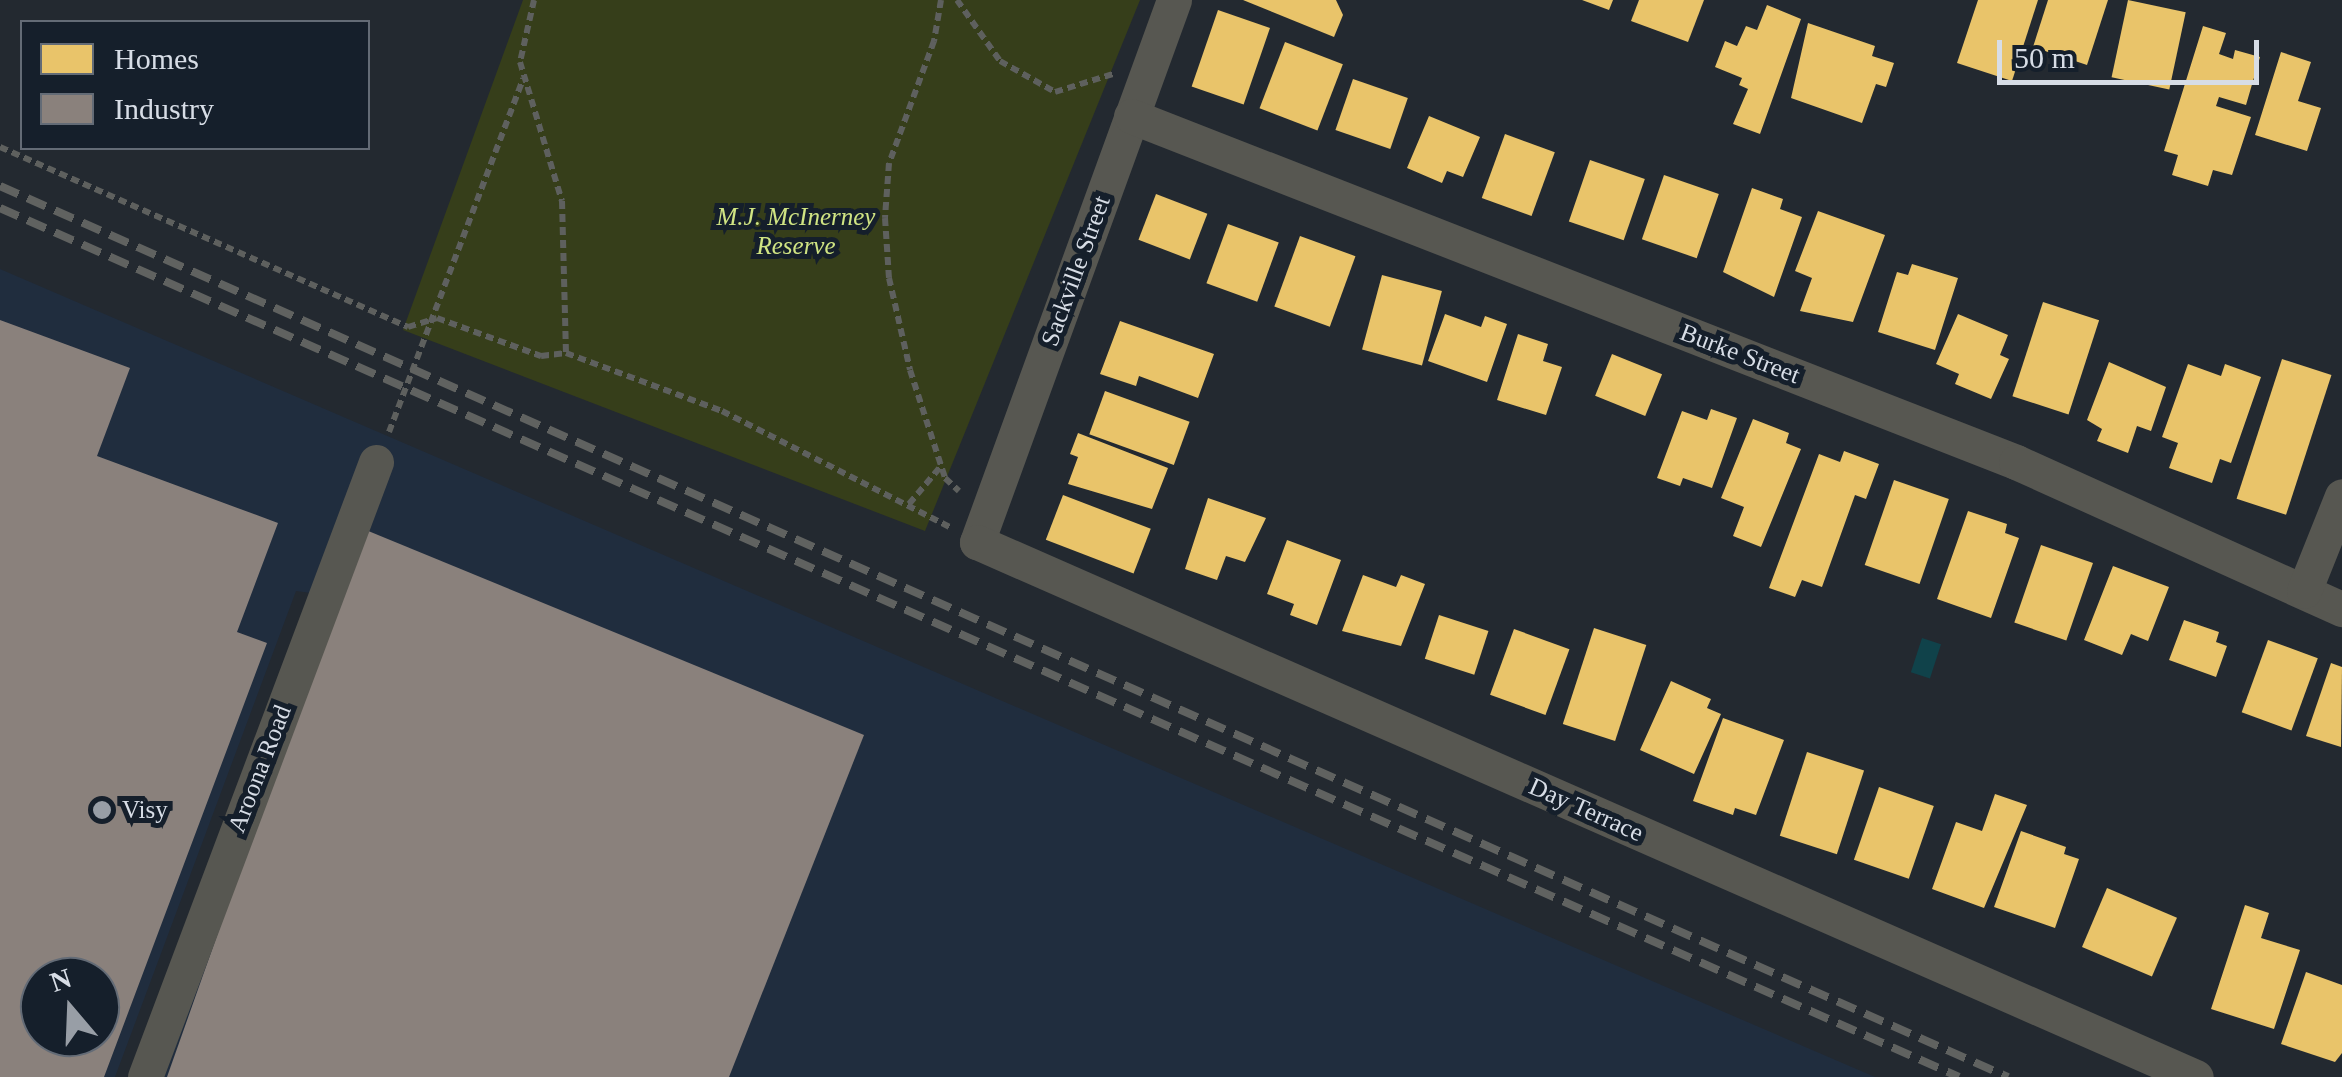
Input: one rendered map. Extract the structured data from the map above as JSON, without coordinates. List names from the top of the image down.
{
  "streets": {
    "street": [
      "Sackville Street",
      "Burke Street",
      "Aroona Road",
      "Day Terrace"
    ]
  },
  "crossings": [
    ["Sackville Street", "Burke Street"],
    ["Sackville Street", "Day Terrace"]
  ],
  "parks": ["M.J. McInerney Reserve"],
  "places": ["Visy"],
  "legend": ["Homes", "Industry"],
  "scale_bar": "50 m",
  "north": "top"
}
